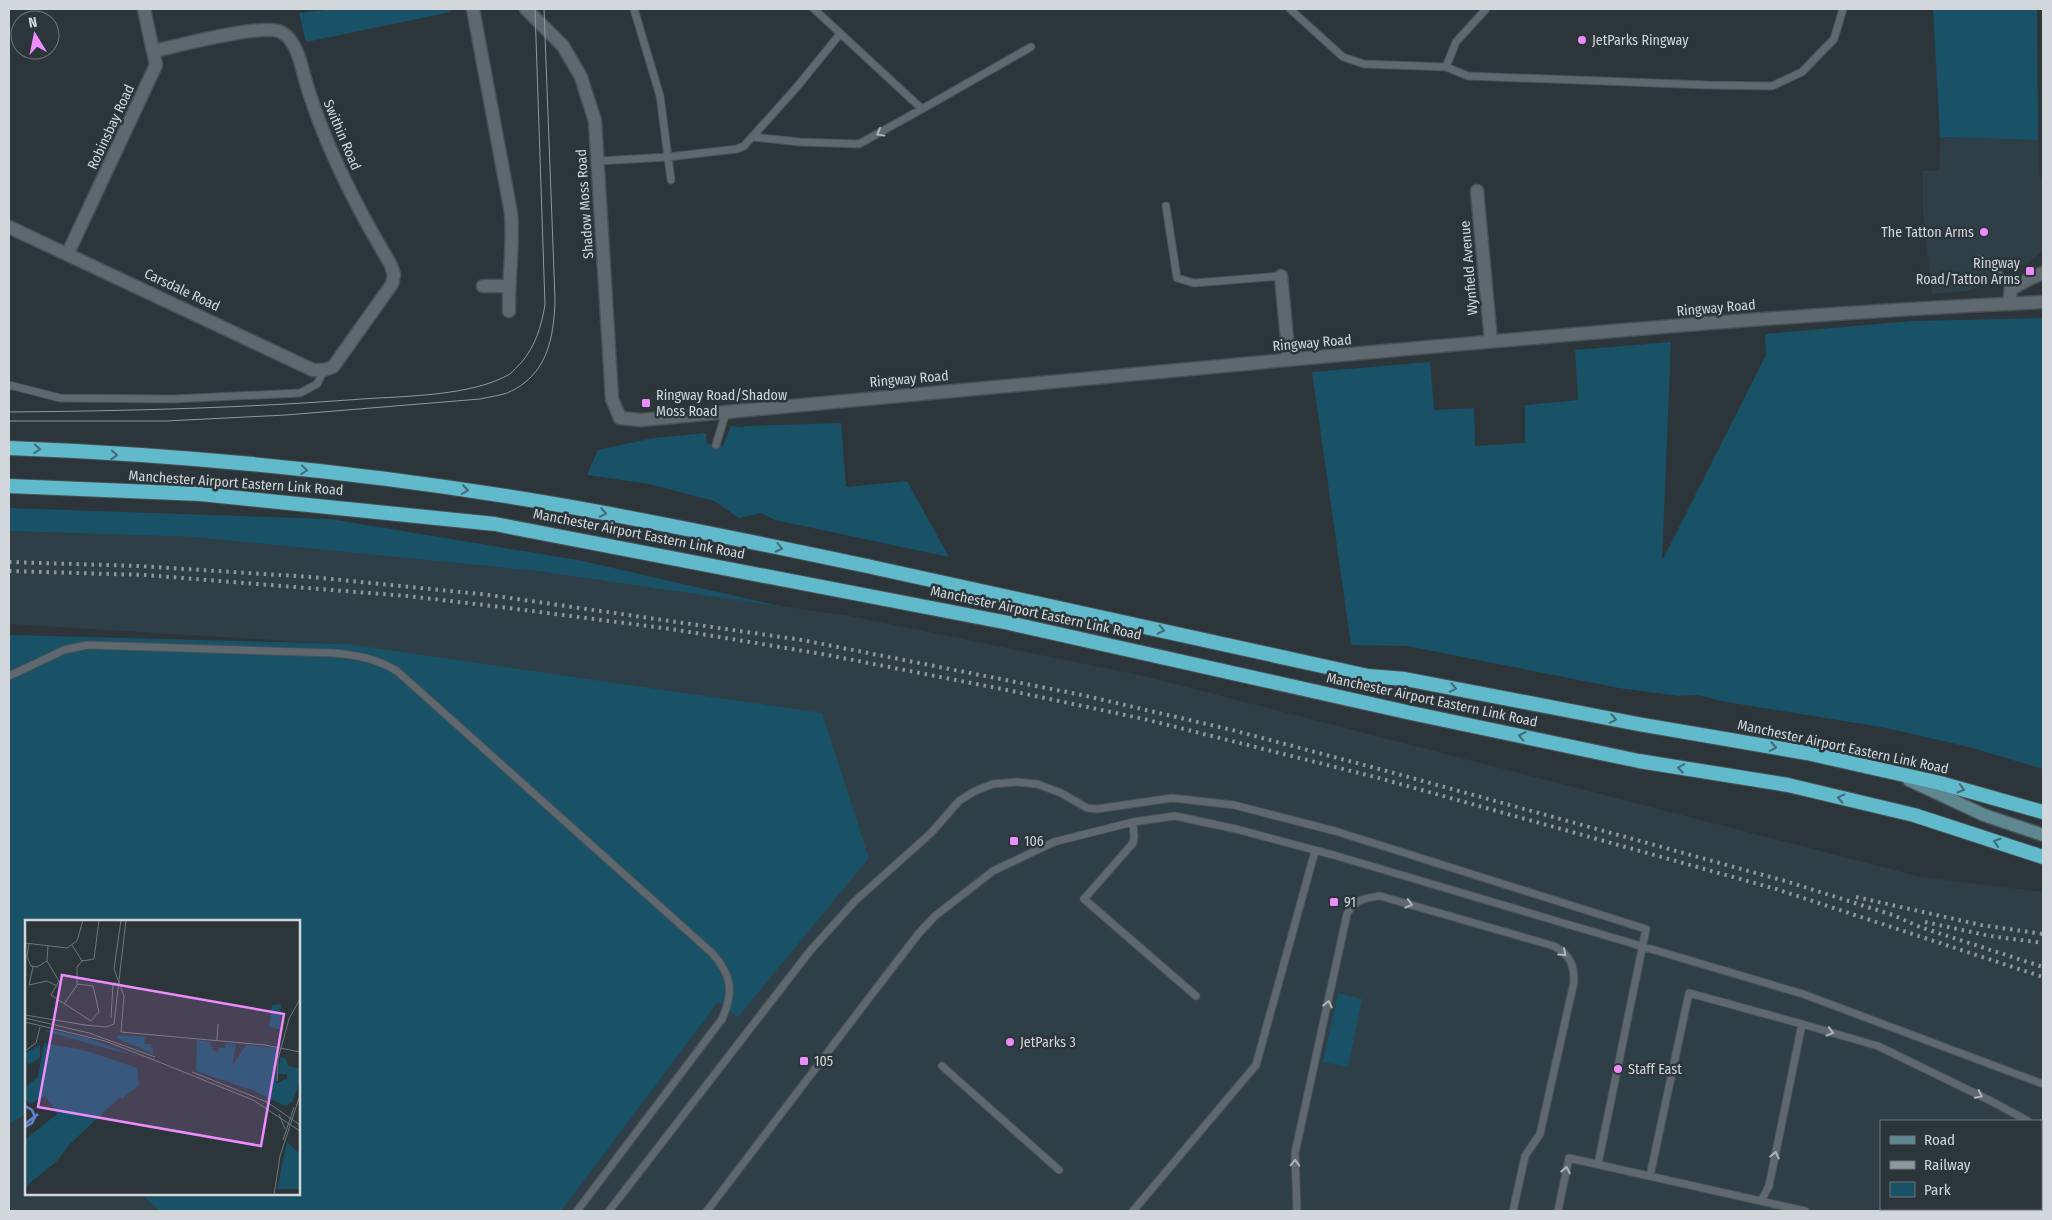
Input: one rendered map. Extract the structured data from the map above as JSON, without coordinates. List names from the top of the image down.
{
  "streets": {
    "highway": ["Manchester Airport Eastern Link Road"],
    "street": [
      "Robinsbay Road",
      "Swithin Road",
      "Shadow Moss Road",
      "Wynfield Avenue",
      "Carsdale Road",
      "Ringway Road"
    ]
  },
  "crossings": [
    ["Robinsbay Road", "Swithin Road"],
    ["Robinsbay Road", "Carsdale Road"],
    ["Swithin Road", "Carsdale Road"],
    ["Shadow Moss Road", "Ringway Road"],
    ["Wynfield Avenue", "Ringway Road"]
  ],
  "places": {
    "other": [
      "JetParks Ringway",
      "The Tatton Arms",
      "JetParks 3",
      "Staff East"
    ],
    "transit": [
      "Ringway Road/Tatton Arms",
      "Ringway Road/Shadow Moss Road",
      "106",
      "91",
      "105"
    ]
  },
  "legend": ["Road", "Railway", "Park"],
  "north": "top"
}
